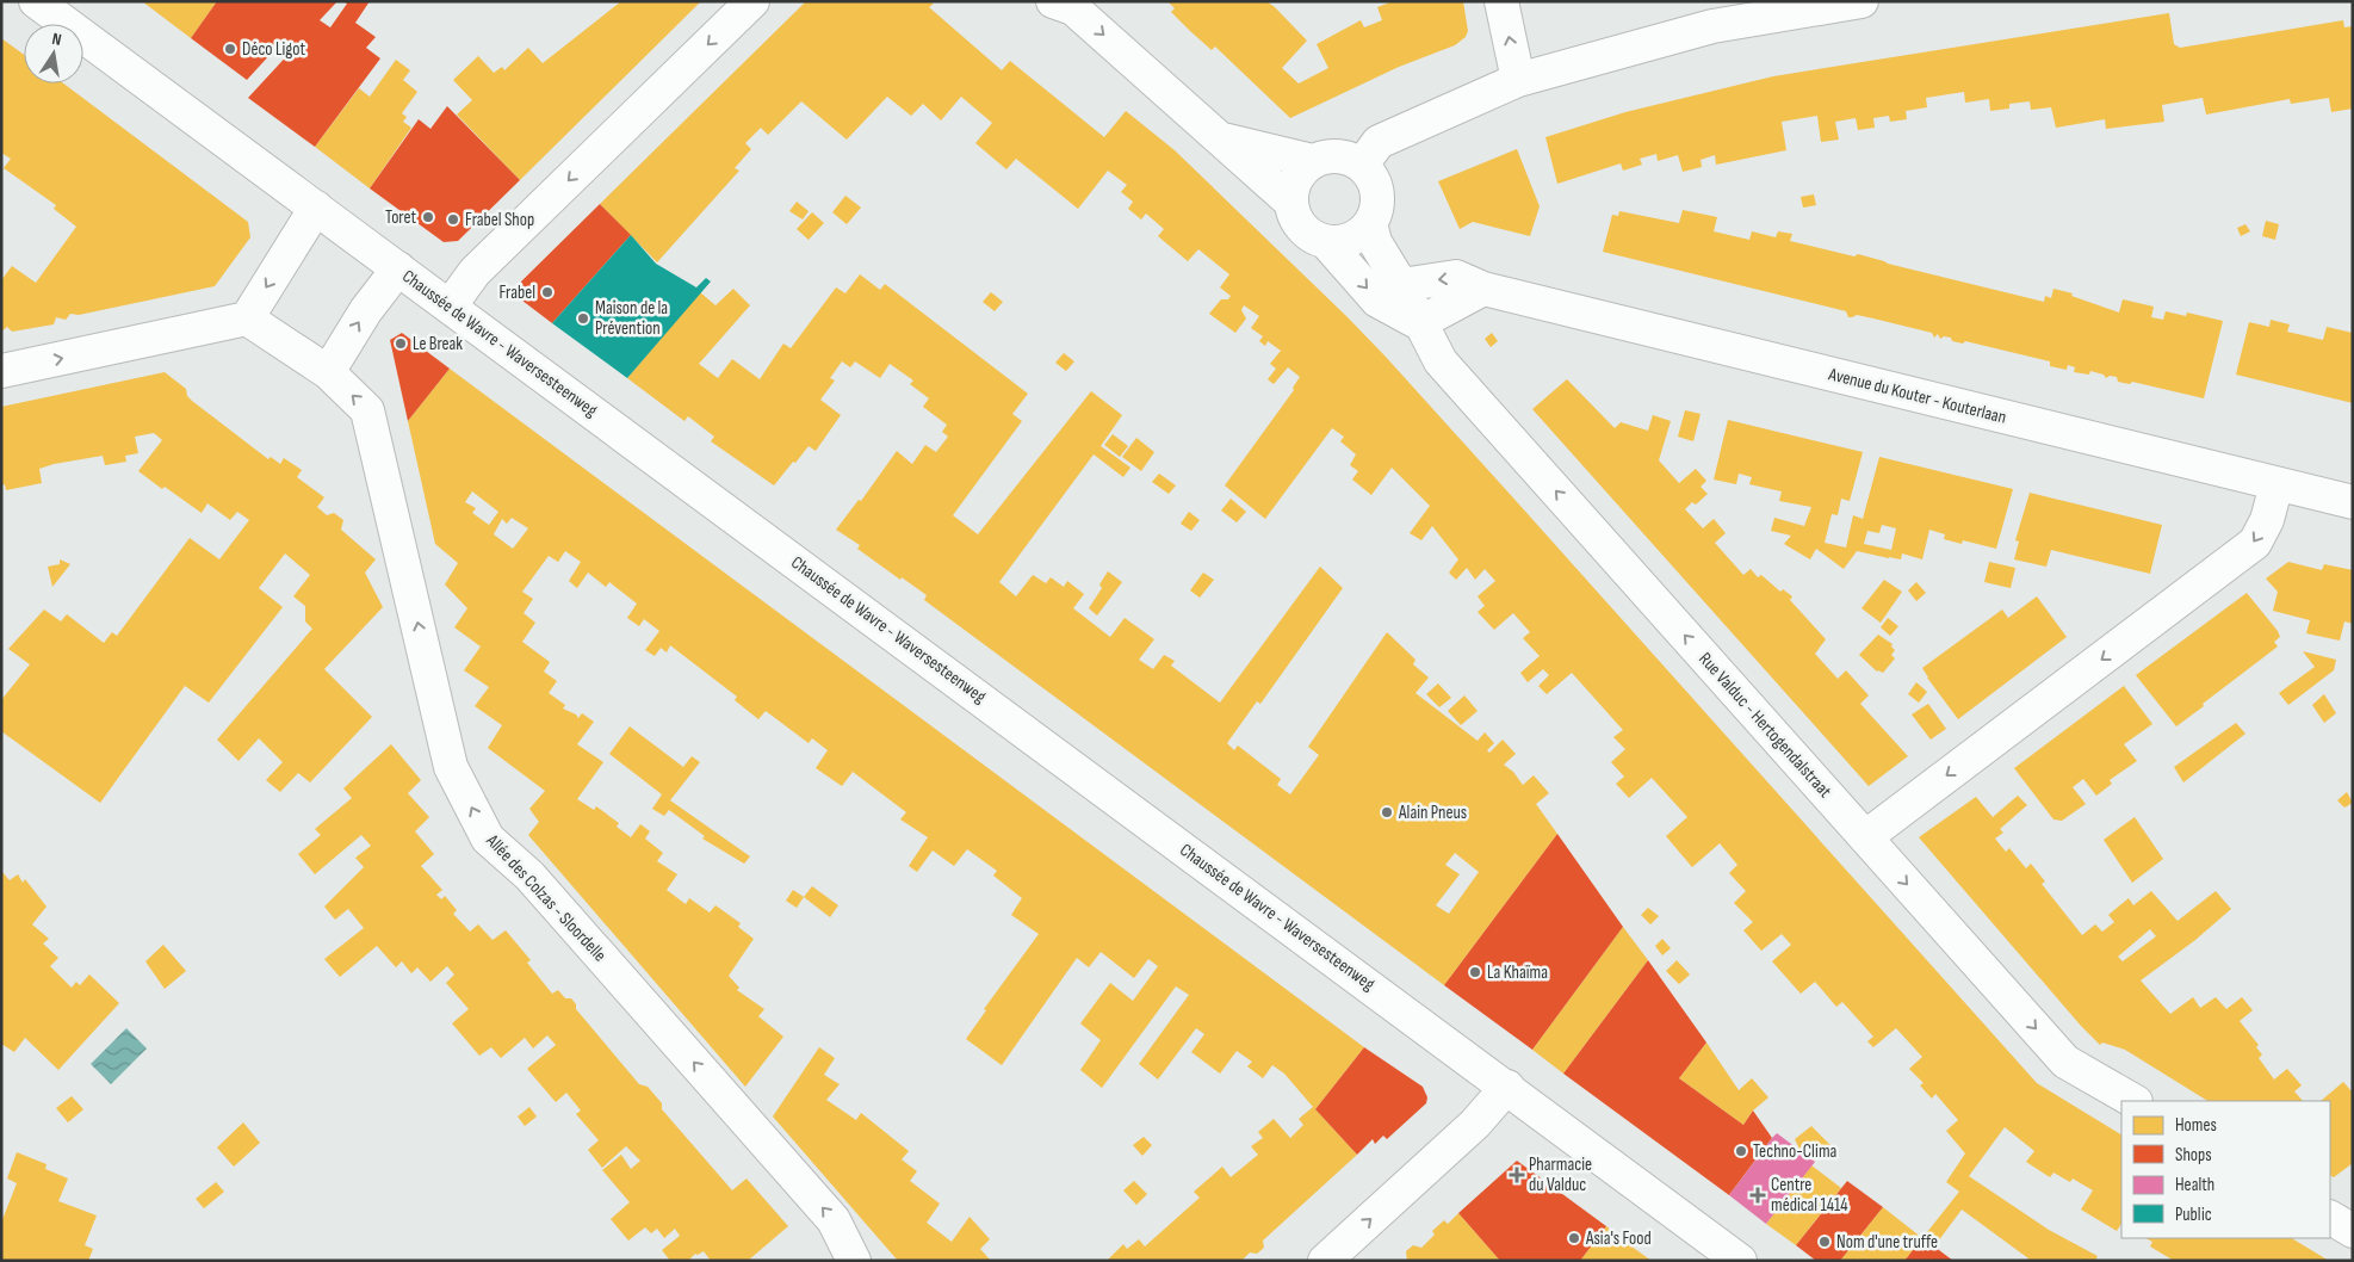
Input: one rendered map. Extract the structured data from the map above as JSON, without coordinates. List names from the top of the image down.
{
  "streets": {
    "street": [
      "Chaussée de Wavre - Waversesteenweg",
      "Avenue du Kouter - Kouterlaan",
      "Rue Valduc - Hertogendalstraat",
      "Allée des Colzas - Sloordelle"
    ]
  },
  "crossings": [
    ["Avenue du Kouter - Kouterlaan", "Rue Valduc - Hertogendalstraat"]
  ],
  "one_way": ["Allée des Colzas - Sloordelle"],
  "places": {
    "other": [
      "Déco Ligot",
      "Toret",
      "Frabel Shop",
      "Frabel",
      "Maison de la Prévention",
      "Le Break",
      "Alain Pneus",
      "La Khaïma",
      "Techno-Clima",
      "Asia's Food",
      "Nom d'une truffe"
    ],
    "health": ["Pharmacie du Valduc", "Centre médical 1414"]
  },
  "legend": [
    "Homes",
    "Shops",
    "Health",
    "Public"
  ],
  "north": "top"
}
